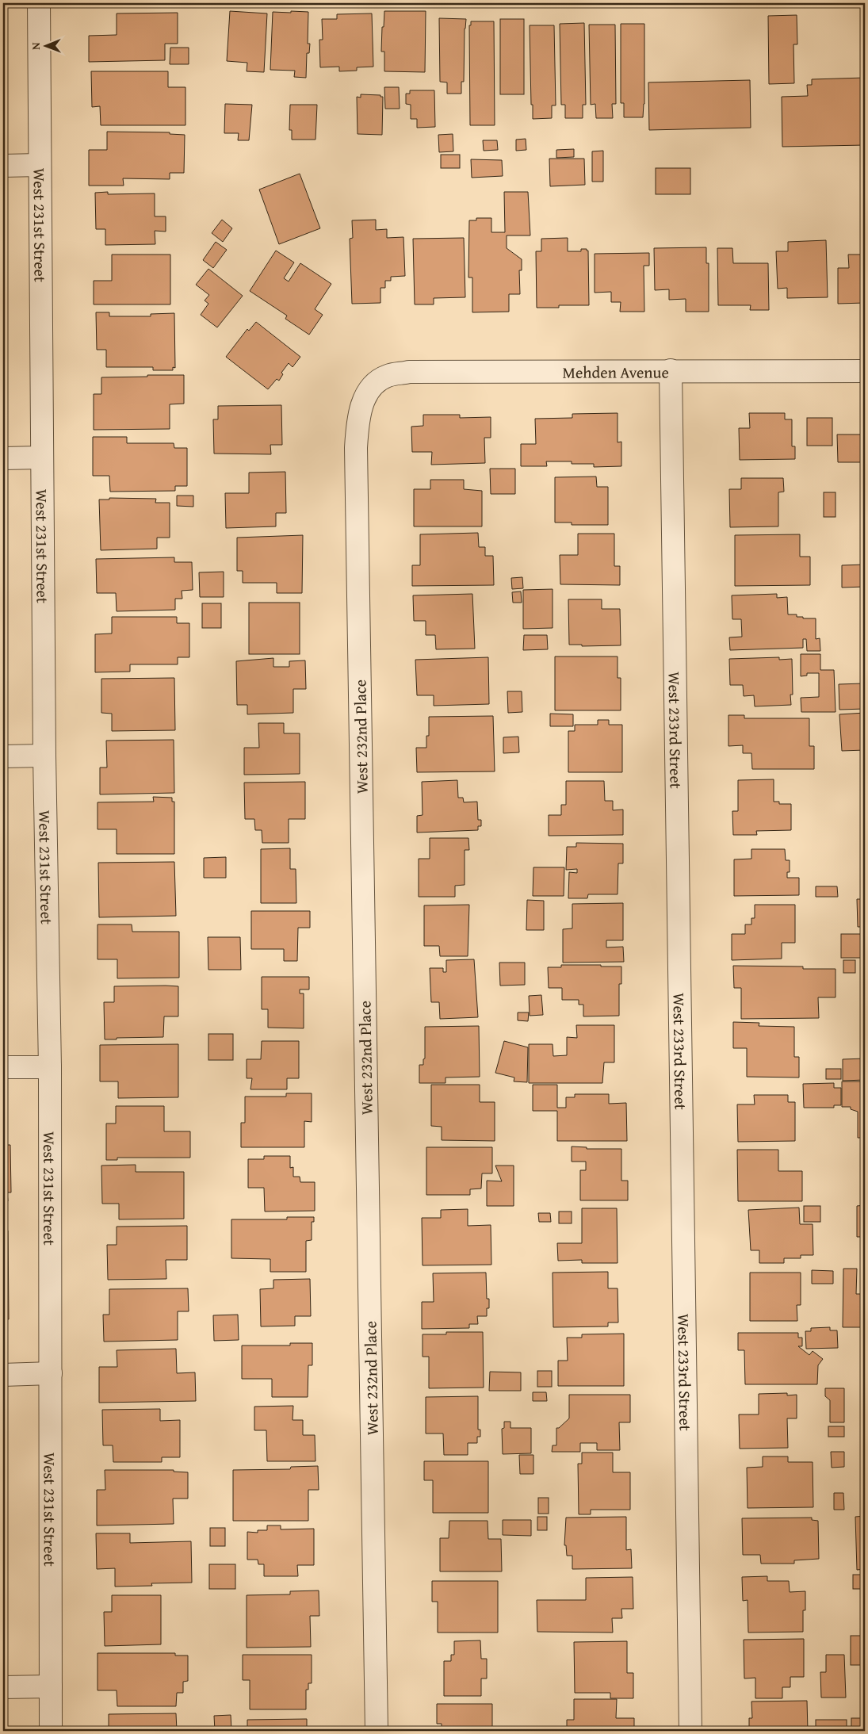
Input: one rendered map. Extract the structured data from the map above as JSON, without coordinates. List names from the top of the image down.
{
  "streets": {
    "street": [
      "West 231st Street",
      "Mehden Avenue",
      "West 233rd Street",
      "West 232nd Place"
    ]
  },
  "crossings": [
    ["Mehden Avenue", "West 233rd Street"],
    ["Mehden Avenue", "West 232nd Place"]
  ],
  "north": "left"
}
